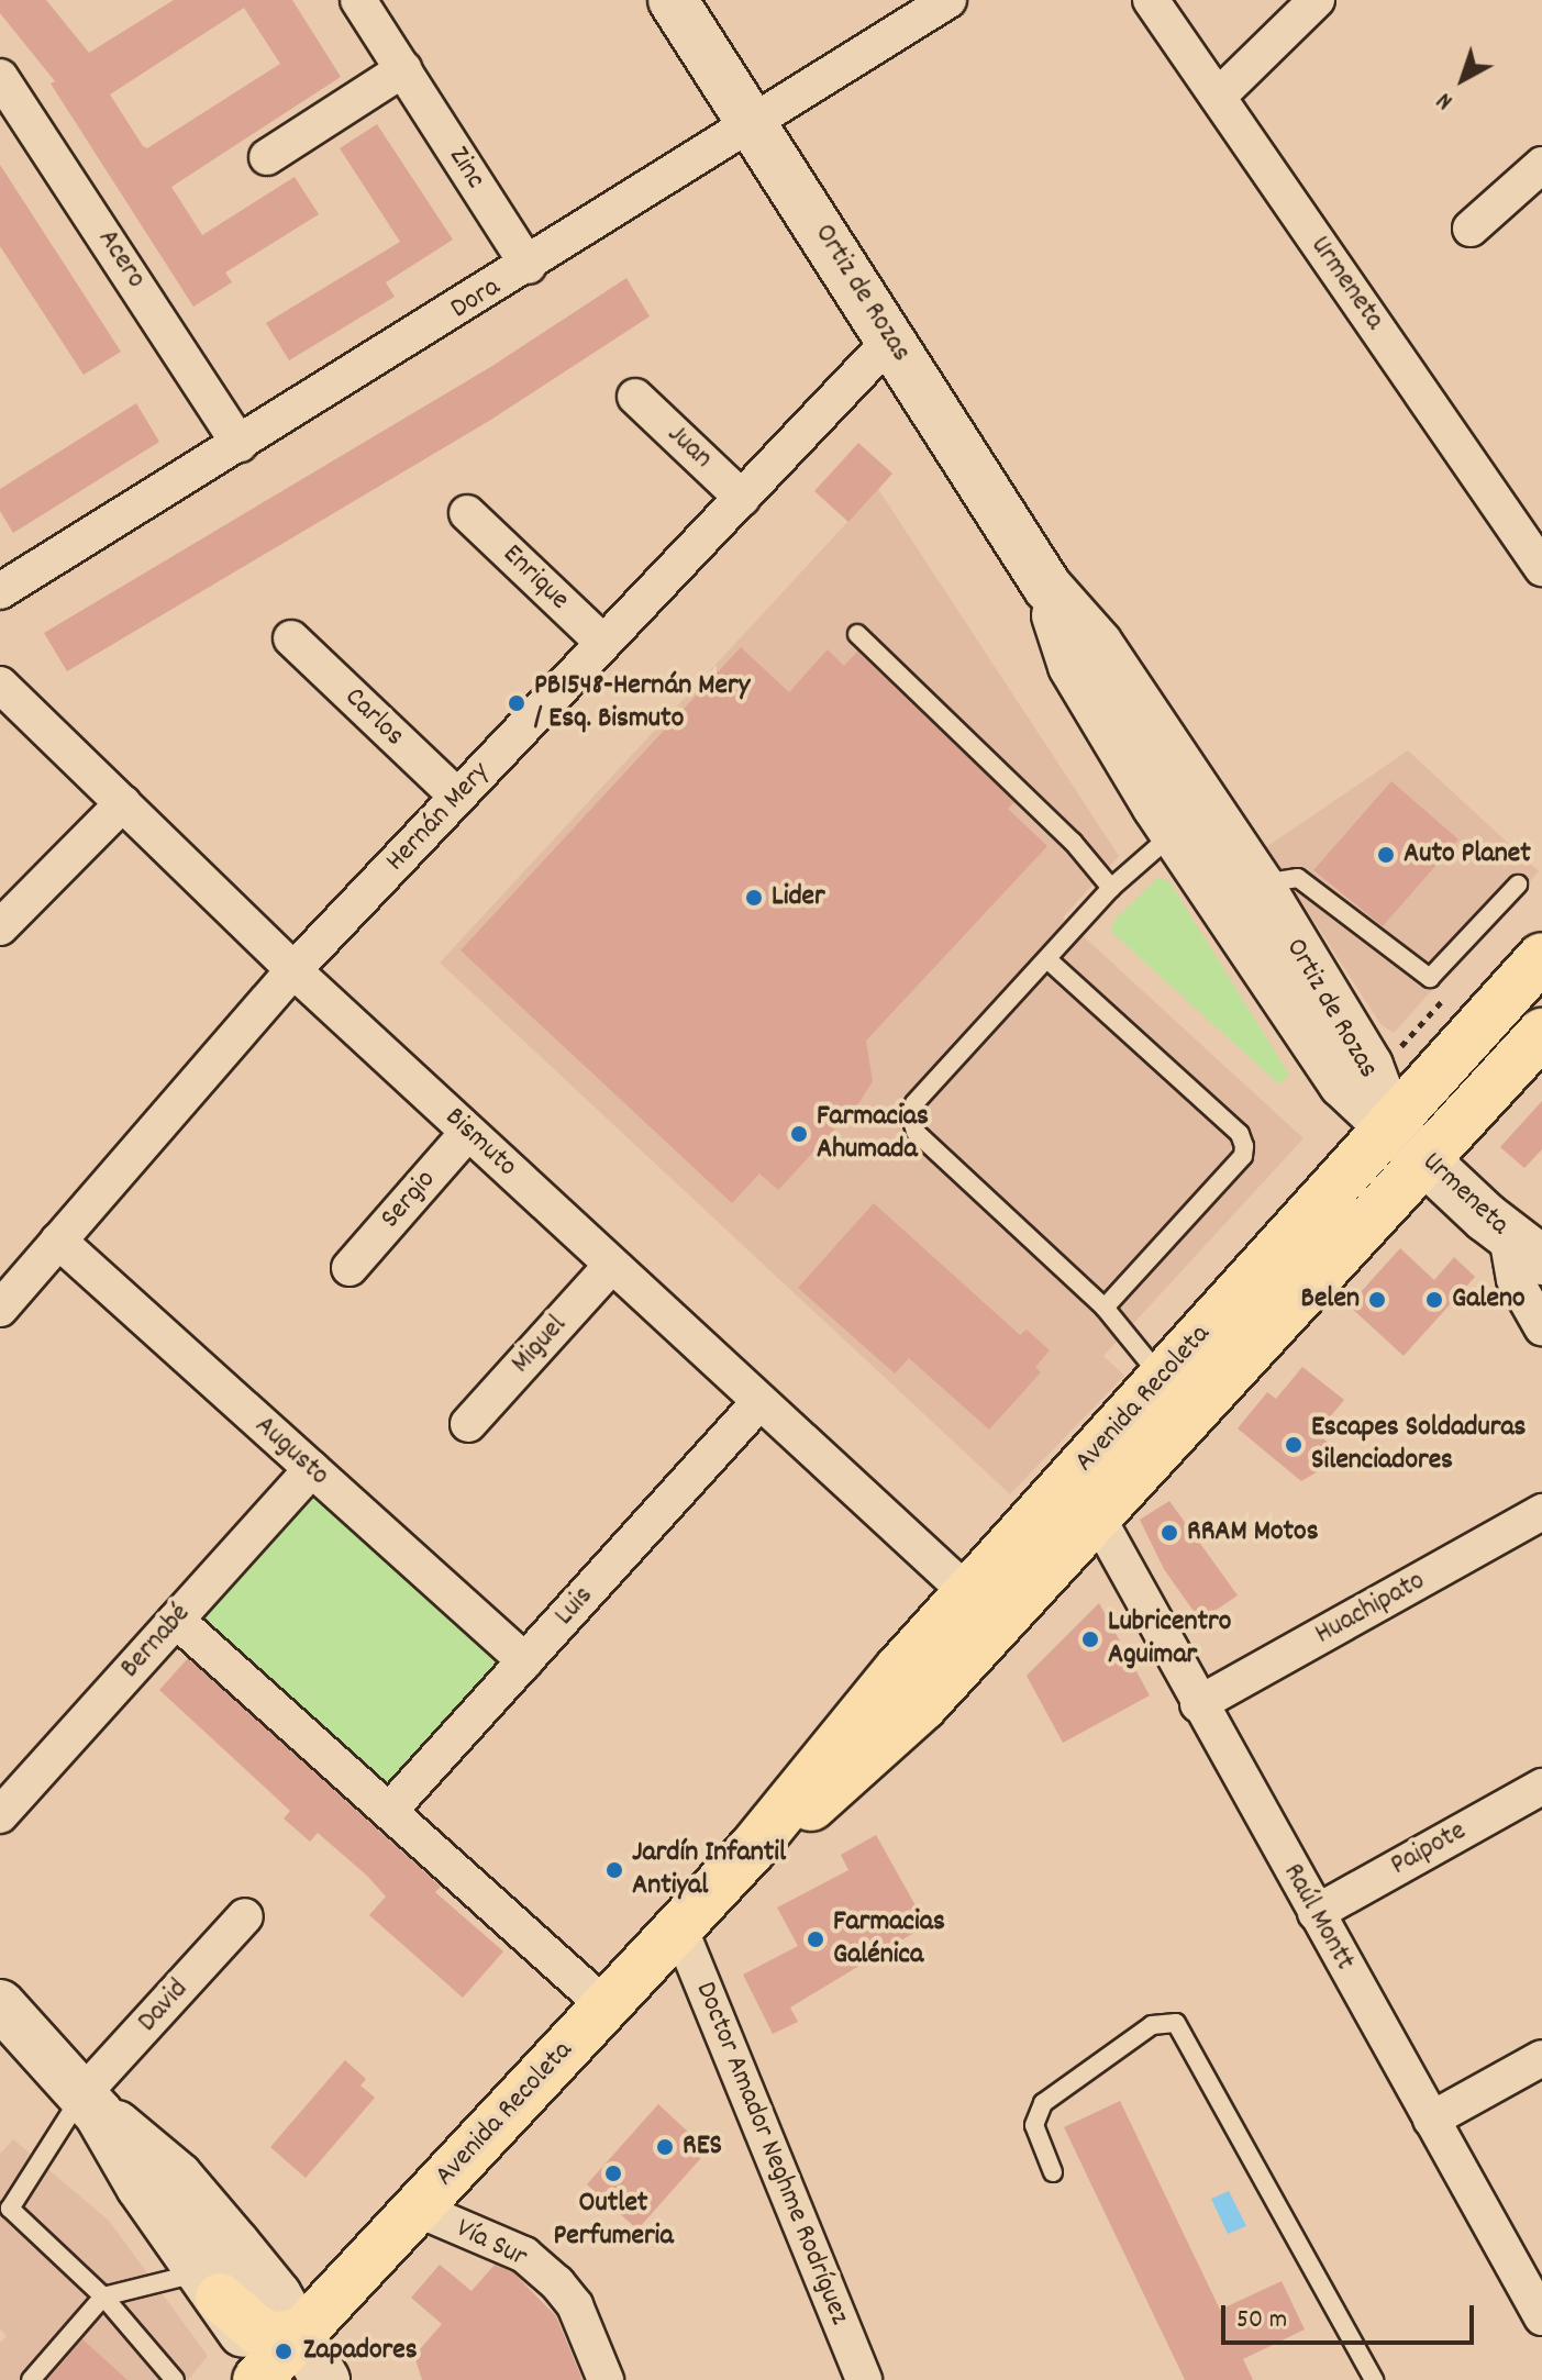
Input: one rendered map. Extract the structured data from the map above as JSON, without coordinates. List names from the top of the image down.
{
  "streets": {
    "main road": ["Avenida Recoleta"],
    "street": [
      "Zinc",
      "Acero",
      "Urmeneta",
      "Ortiz de Rozas",
      "Dora",
      "Juan",
      "Enrique",
      "Carlos",
      "Hernán Mery",
      "Bismuto",
      "Sergio",
      "Miguel",
      "Augusto",
      "Luis",
      "Huachipato",
      "Bernabé",
      "Paipote",
      "Raúl Montt",
      "David",
      "Doctor Amador Neghme Rodríguez",
      "Vía Sur"
    ]
  },
  "crossings": [
    ["Zinc", "Dora"],
    ["Acero", "Dora"],
    ["Urmeneta", "Ortiz de Rozas"],
    ["Urmeneta", "Avenida Recoleta"],
    ["Ortiz de Rozas", "Dora"],
    ["Ortiz de Rozas", "Hernán Mery"],
    ["Ortiz de Rozas", "Avenida Recoleta"],
    ["Juan", "Hernán Mery"],
    ["Enrique", "Hernán Mery"],
    ["Carlos", "Hernán Mery"],
    ["Hernán Mery", "Bismuto"],
    ["Hernán Mery", "Augusto"],
    ["Bismuto", "Sergio"],
    ["Bismuto", "Miguel"],
    ["Bismuto", "Avenida Recoleta"],
    ["Bismuto", "Luis"],
    ["Avenida Recoleta", "Raúl Montt"],
    ["Avenida Recoleta", "Doctor Amador Neghme Rodríguez"],
    ["Avenida Recoleta", "Vía Sur"],
    ["Augusto", "Luis"],
    ["Augusto", "Bernabé"],
    ["Huachipato", "Raúl Montt"],
    ["Paipote", "Raúl Montt"]
  ],
  "places": [
    "PB1548-Hernán Mery / Esq. Bismuto",
    "Auto Planet",
    "Lider",
    "Farmacias Ahumada",
    "Belen",
    "Galeno",
    "Escapes Soldaduras Silenciadores",
    "RRAM Motos",
    "Lubricentro Aguimar",
    "Jardín Infantil Antiyal",
    "Farmacias Galénica",
    "RES",
    "Outlet Perfumeria",
    "Zapadores"
  ],
  "scale_bar": "50 m",
  "north": "bottom left"
}
